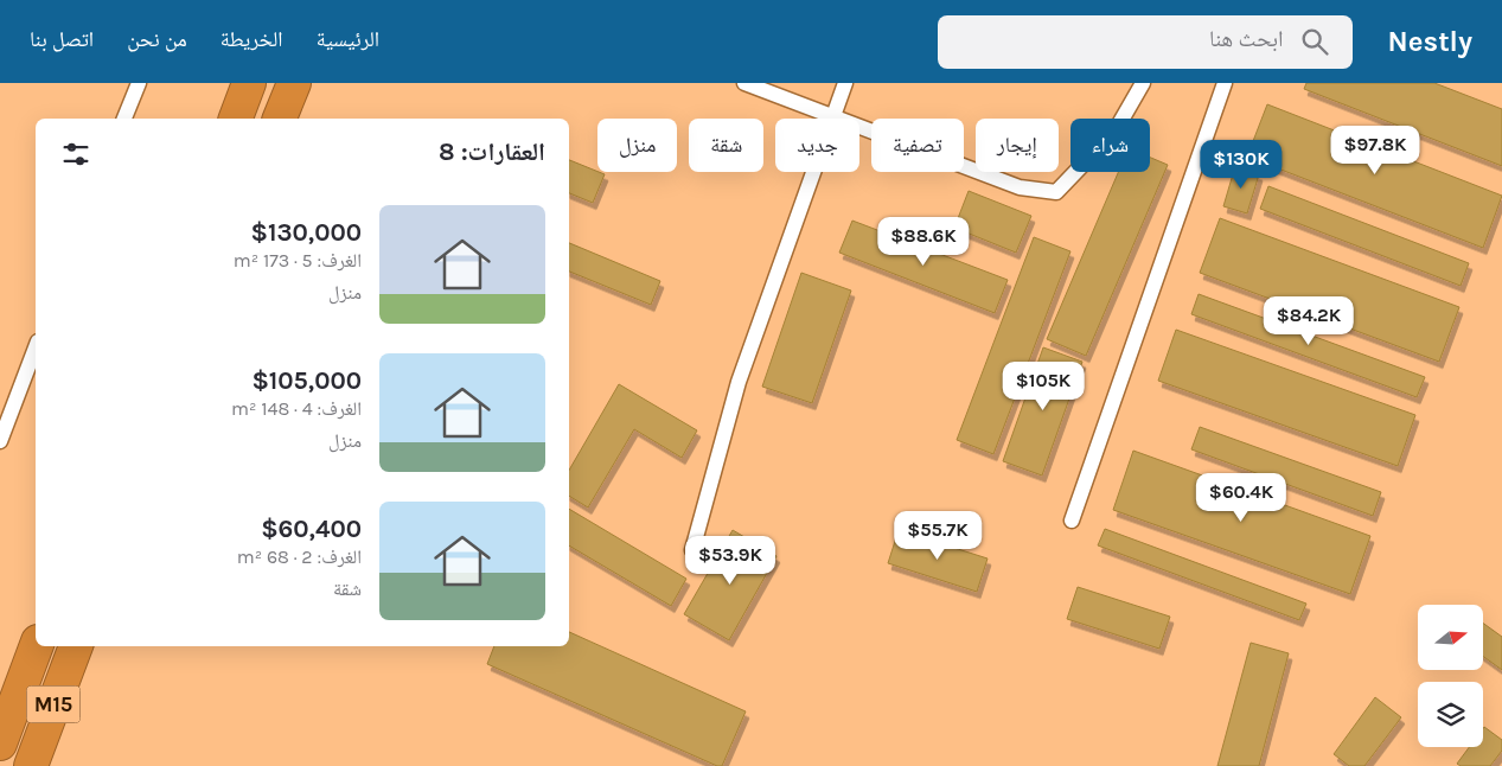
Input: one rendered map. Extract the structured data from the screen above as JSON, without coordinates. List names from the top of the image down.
{
  "streets": {
    "highway": ["M15"]
  },
  "north": "right",
  "page": {
    "header": "Nestly",
    "search": "ابحث هنا",
    "nav": [
      "الرئيسية",
      "الخريطة",
      "من نحن",
      "اتصل بنا"
    ],
    "chip": [
      "شراء",
      "إيجار",
      "تصفية",
      "جديد",
      "شقة",
      "منزل"
    ],
    "heading": "العقارات: 8",
    "price": [
      "$97.8K",
      "$130K",
      "$88.6K",
      "$84.2K",
      "$105K",
      "$60.4K",
      "$55.7K",
      "$53.9K"
    ],
    "list": [
      {
        "name": "$130,000",
        "note": "الغرف: 5 · 173 m² · منزل"
      },
      {
        "name": "$105,000",
        "note": "الغرف: 4 · 148 m² · منزل"
      },
      {
        "name": "$60,400",
        "note": "الغرف: 2 · 68 m² · شقة"
      }
    ]
  }
}
